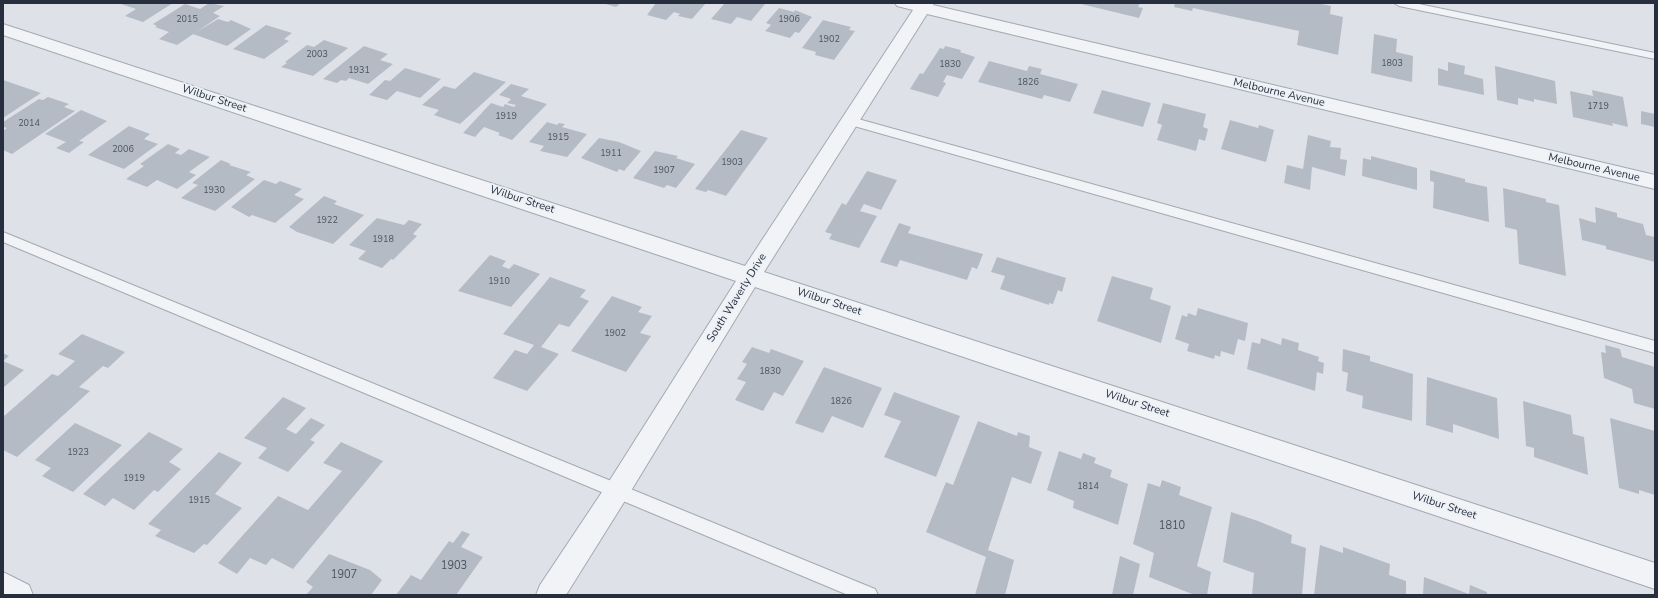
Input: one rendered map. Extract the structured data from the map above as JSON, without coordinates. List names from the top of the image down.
{
  "streets": {
    "street": ["Melbourne Avenue", "Wilbur Street", "South Waverly Drive"]
  },
  "crossings": [
    ["Melbourne Avenue", "South Waverly Drive"],
    ["Wilbur Street", "South Waverly Drive"]
  ],
  "house_numbers": [
    "2015",
    "1906",
    "1902",
    "2003",
    "1803",
    "1830",
    "1931",
    "1826",
    "1719",
    "1919",
    "2014",
    "1915",
    "2006",
    "1911",
    "1903",
    "1907",
    "1930",
    "1922",
    "1918",
    "1910",
    "1902",
    "1830",
    "1826",
    "1923",
    "1919",
    "1814",
    "1915",
    "1810",
    "1903",
    "1907"
  ]
}
